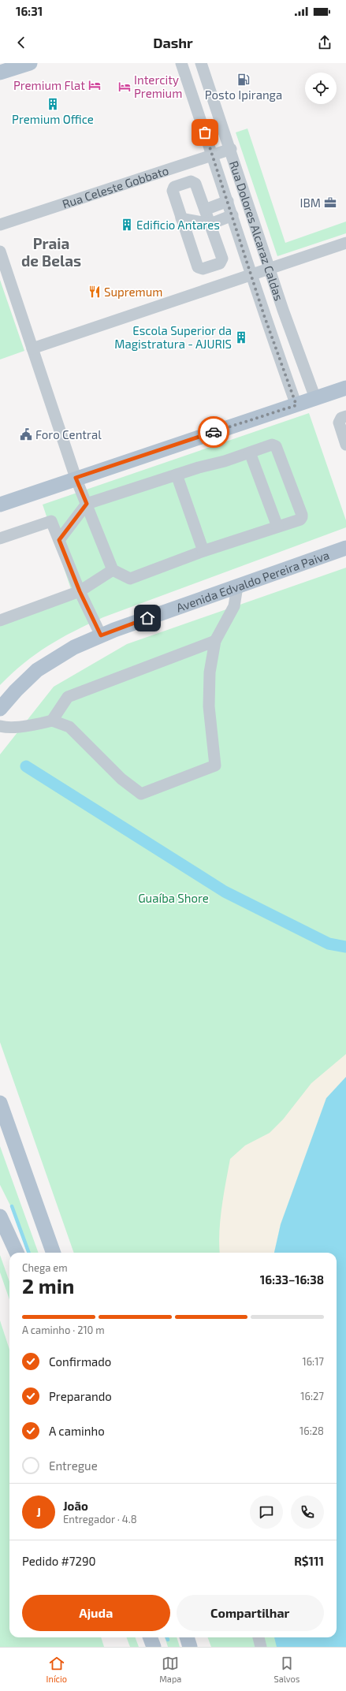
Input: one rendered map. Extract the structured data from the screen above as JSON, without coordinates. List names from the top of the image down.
{
  "streets": {
    "main road": ["Avenida Edvaldo Pereira Paiva"],
    "street": ["Rua Celeste Gobbato", "Rua Dolores Alcaraz Caldas"]
  },
  "crossings": [
    ["Rua Celeste Gobbato", "Rua Dolores Alcaraz Caldas"]
  ],
  "districts": ["Praia de Belas"],
  "parks": ["Guaíba Shore"],
  "places": {
    "fuel station": ["Posto Ipiranga"],
    "hotel": ["Premium Flat", "Intercity Premium"],
    "building": ["Premium Office", "Edificio Antares", "Escola Superior da Magistratura - AJURIS"],
    "office": ["IBM"],
    "restaurant": ["Supremum"],
    "public building": ["Foro Central"]
  },
  "page": {
    "status": "16:31",
    "header": "Dashr",
    "heading": ["2 min", "Chega em", "16:33–16:38"],
    "panel": [
      "João",
      "Entregador · 4.8",
      "Pedido #7290",
      "R$111"
    ],
    "bar": "A caminho · 210 m",
    "list": [
      ["Confirmado", "16:17"],
      ["Preparando", "16:27"],
      ["A caminho", "16:28"],
      "Entregue"
    ],
    "round": "J",
    "buttons": ["Ajuda", "Compartilhar"],
    "tabs": ["Início", "Mapa", "Salvos"]
  }
}
